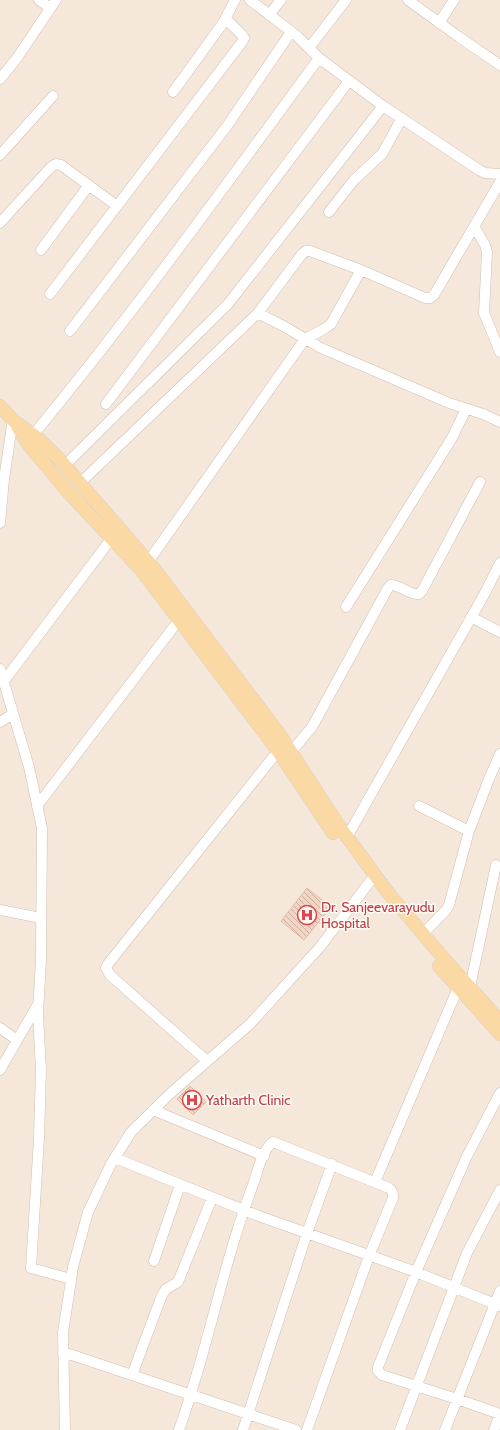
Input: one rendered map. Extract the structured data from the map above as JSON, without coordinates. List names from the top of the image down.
{
  "places": {
    "hospital": ["Dr. Sanjeevarayudu Hospital", "Yatharth Clinic"]
  }
}
